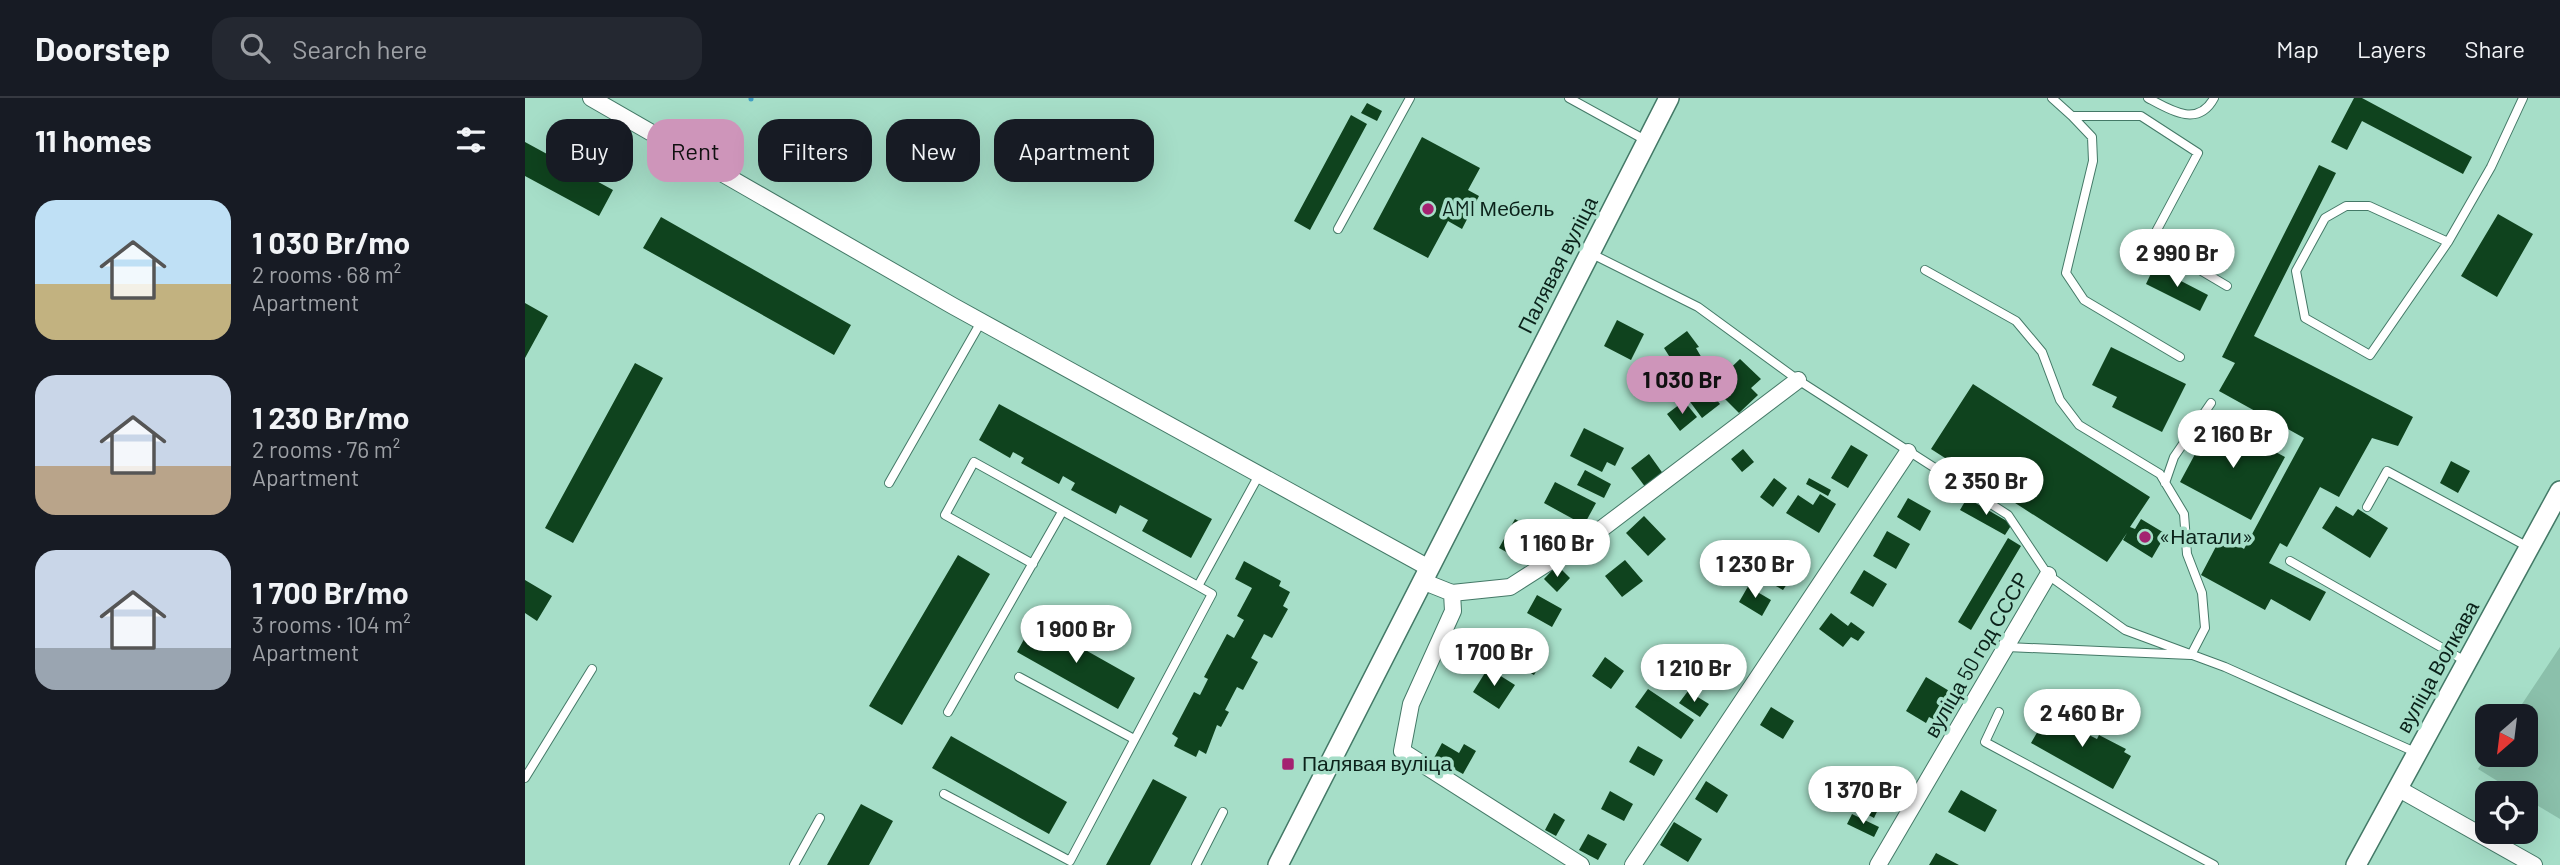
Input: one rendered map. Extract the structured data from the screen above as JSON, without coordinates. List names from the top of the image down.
{
  "streets": {
    "street": ["Палявая вуліца", "вуліца 50 год СССР", "вуліца Волкава"]
  },
  "places": {
    "other": ["AMI Мебель", "«Натали»"],
    "transit": ["Палявая вуліца"]
  },
  "north": "bottom left",
  "page": {
    "header": "Doorstep",
    "search": "Search here",
    "nav": ["Map", "Layers", "Share"],
    "heading": "11 homes",
    "chip": [
      "Buy",
      "Rent",
      "Filters",
      "New",
      "Apartment"
    ],
    "list": [
      {
        "name": "1 030 Br/mo",
        "note": "2 rooms · 68 m² · Apartment"
      },
      {
        "name": "1 230 Br/mo",
        "note": "2 rooms · 76 m² · Apartment"
      },
      {
        "name": "1 700 Br/mo",
        "note": "3 rooms · 104 m² · Apartment"
      }
    ],
    "price": [
      "2 990 Br",
      "1 030 Br",
      "2 160 Br",
      "2 350 Br",
      "1 160 Br",
      "1 230 Br",
      "1 900 Br",
      "1 700 Br",
      "1 210 Br",
      "2 460 Br",
      "1 370 Br"
    ]
  }
}
